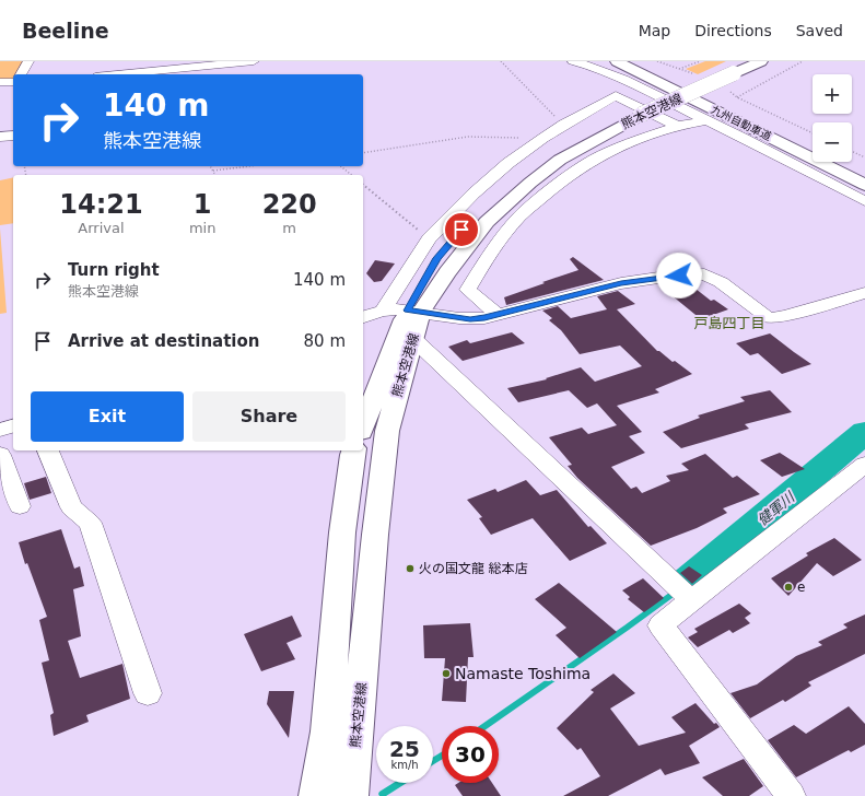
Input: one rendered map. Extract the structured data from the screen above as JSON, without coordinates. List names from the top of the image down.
{
  "streets": {
    "main road": ["熊本空港線", "九州自動車道"]
  },
  "districts": ["戸島四丁目"],
  "water": ["健軍川"],
  "places": ["火の国文龍 総本店", "e", "Namaste Toshima"],
  "page": {
    "header": "Beeline",
    "nav": ["Map", "Directions", "Saved"],
    "map_buttons": ["+", "−"],
    "turn": ["140 m", "熊本空港線"],
    "eta": [
      "14:21",
      "Arrival",
      "1",
      "min",
      "220",
      "m"
    ],
    "list": [
      {
        "name": "Turn right",
        "note": "熊本空港線",
        "value": "140 m"
      },
      {
        "name": "Arrive at destination",
        "value": "80 m"
      }
    ],
    "buttons": ["Exit", "Share"],
    "speed": "25 km/h",
    "limit": "30"
  }
}
